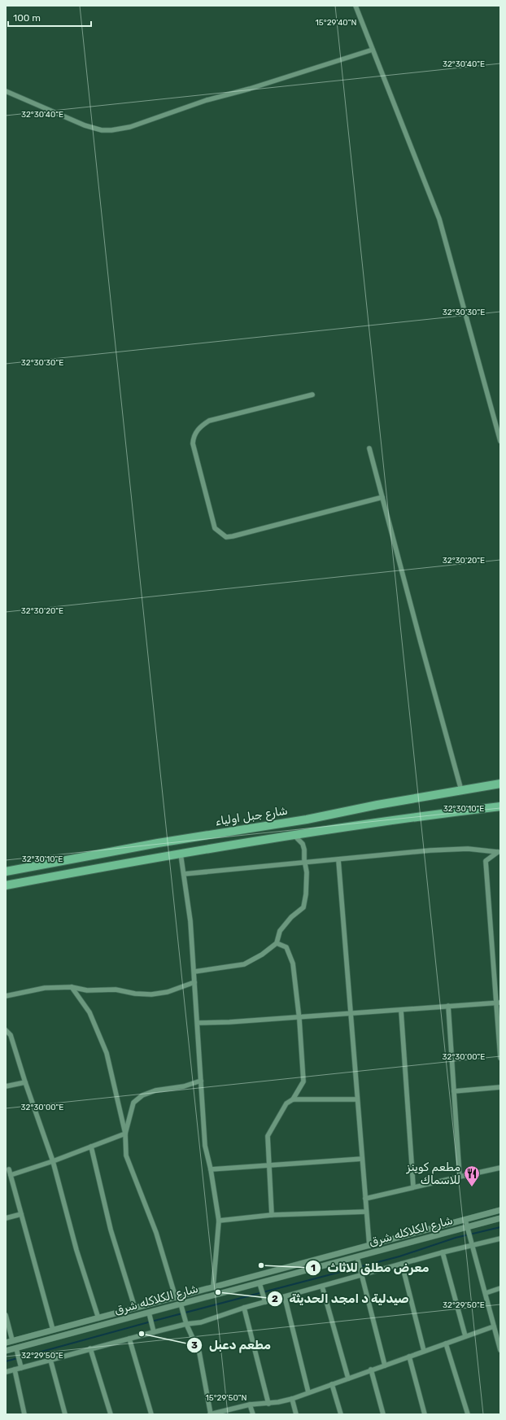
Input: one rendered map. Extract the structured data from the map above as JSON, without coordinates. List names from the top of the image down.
{
  "streets": {
    "highway": ["شارع جبل اولياء"],
    "street": ["شارع الكلاكله شرق"]
  },
  "places": {
    "restaurant": ["مطعم كوينز للاسماك"],
    "other": ["معرض مطلق للاثاث", "صيدلية د امجد الحديثة", "مطعم دعبل"]
  },
  "scale_bar": "100 m",
  "coordinates": [
    "15°29'40\"N",
    "32°30'40\"E",
    "32°30'30\"E",
    "32°30'20\"E",
    "32°30'10\"E",
    "32°30'00\"E",
    "32°29'50\"E",
    "15°29'50\"N"
  ]
}
